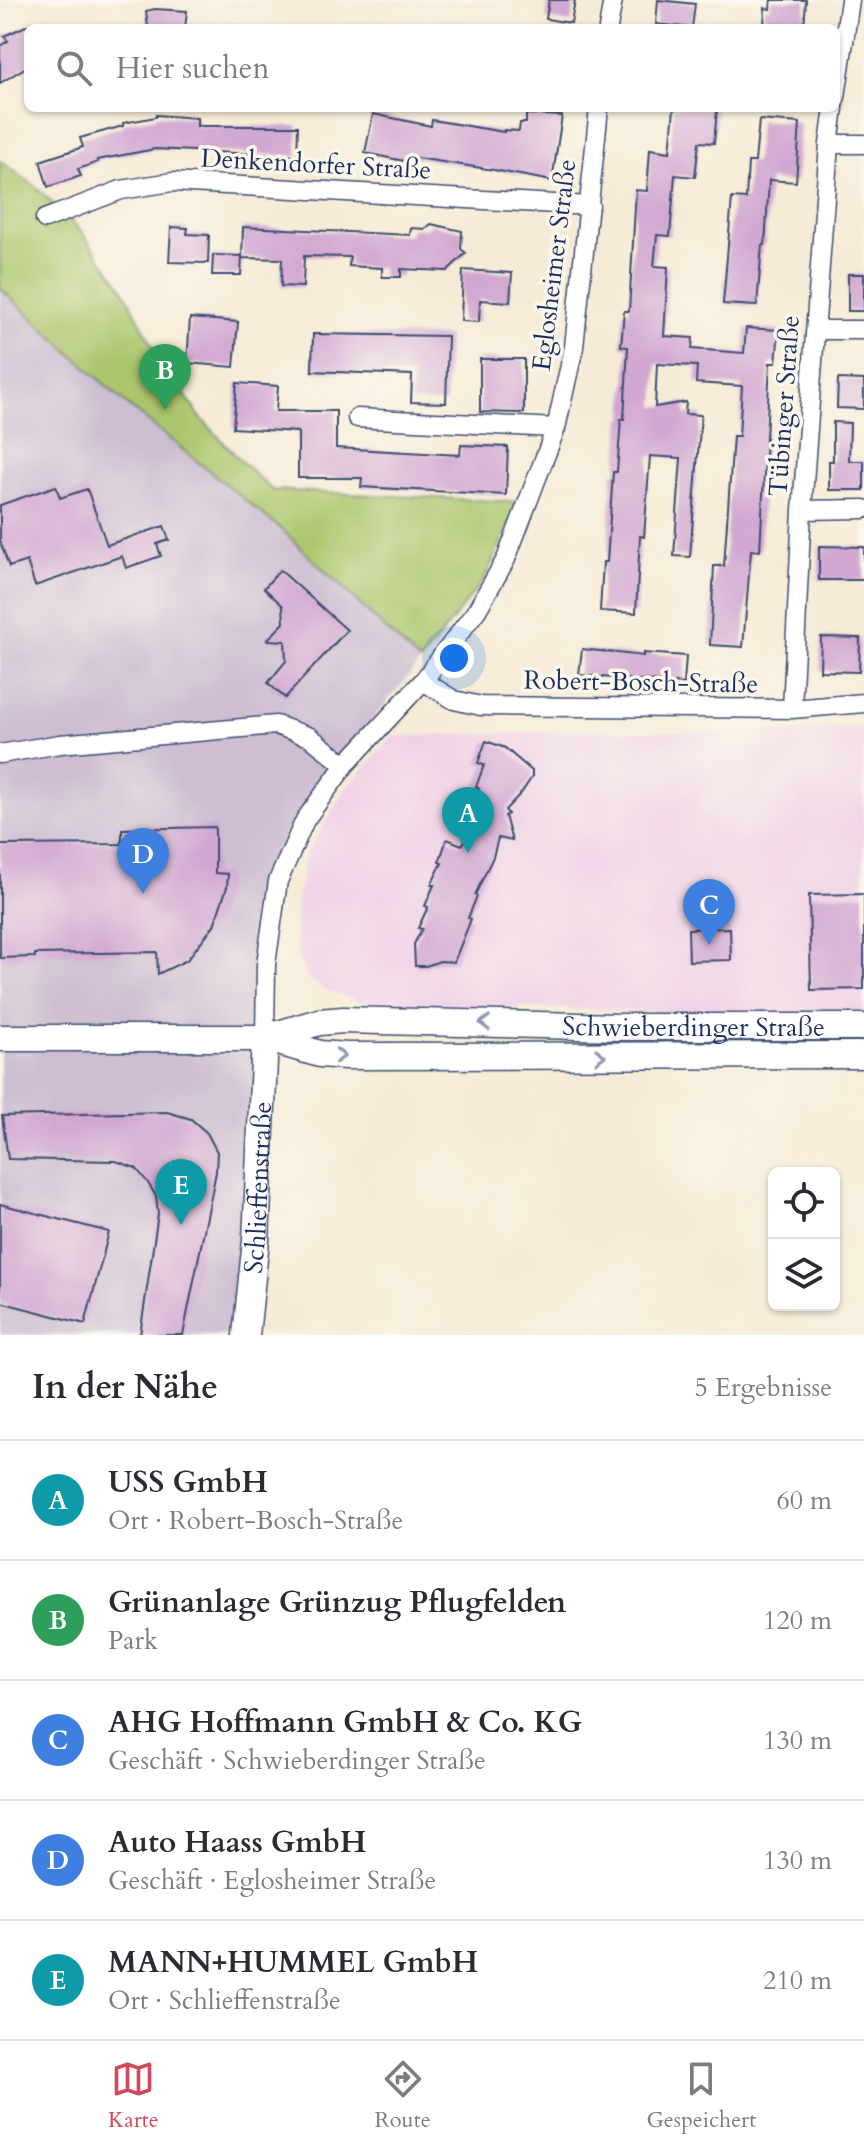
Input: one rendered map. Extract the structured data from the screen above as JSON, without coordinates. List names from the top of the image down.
{
  "streets": {
    "main road": ["Schwieberdinger Straße", "Schlieffenstraße"],
    "street": [
      "Denkendorfer Straße",
      "Eglosheimer Straße",
      "Tübinger Straße",
      "Robert-Bosch-Straße"
    ]
  },
  "crossings": [
    ["Denkendorfer Straße", "Eglosheimer Straße"],
    ["Eglosheimer Straße", "Robert-Bosch-Straße"],
    ["Eglosheimer Straße", "Schwieberdinger Straße"],
    ["Eglosheimer Straße", "Schlieffenstraße"],
    ["Tübinger Straße", "Robert-Bosch-Straße"],
    ["Schwieberdinger Straße", "Schlieffenstraße"]
  ],
  "page": {
    "search": "Hier suchen",
    "pins": [
      "B",
      "A",
      "D",
      "C",
      "E"
    ],
    "heading": ["In der Nähe", "5 Ergebnisse"],
    "list": [
      {
        "mark": "A",
        "name": "USS GmbH",
        "note": "Ort · Robert-Bosch-Straße",
        "value": "60 m"
      },
      {
        "mark": "B",
        "name": "Grünanlage Grünzug Pflugfelden",
        "note": "Park",
        "value": "120 m"
      },
      {
        "mark": "C",
        "name": "AHG Hoffmann GmbH & Co. KG",
        "note": "Geschäft · Schwieberdinger Straße",
        "value": "130 m"
      },
      {
        "mark": "D",
        "name": "Auto Haass GmbH",
        "note": "Geschäft · Eglosheimer Straße",
        "value": "130 m"
      },
      {
        "mark": "E",
        "name": "MANN+HUMMEL GmbH",
        "note": "Ort · Schlieffenstraße",
        "value": "210 m"
      }
    ],
    "nav": ["Karte", "Route", "Gespeichert"]
  }
}
